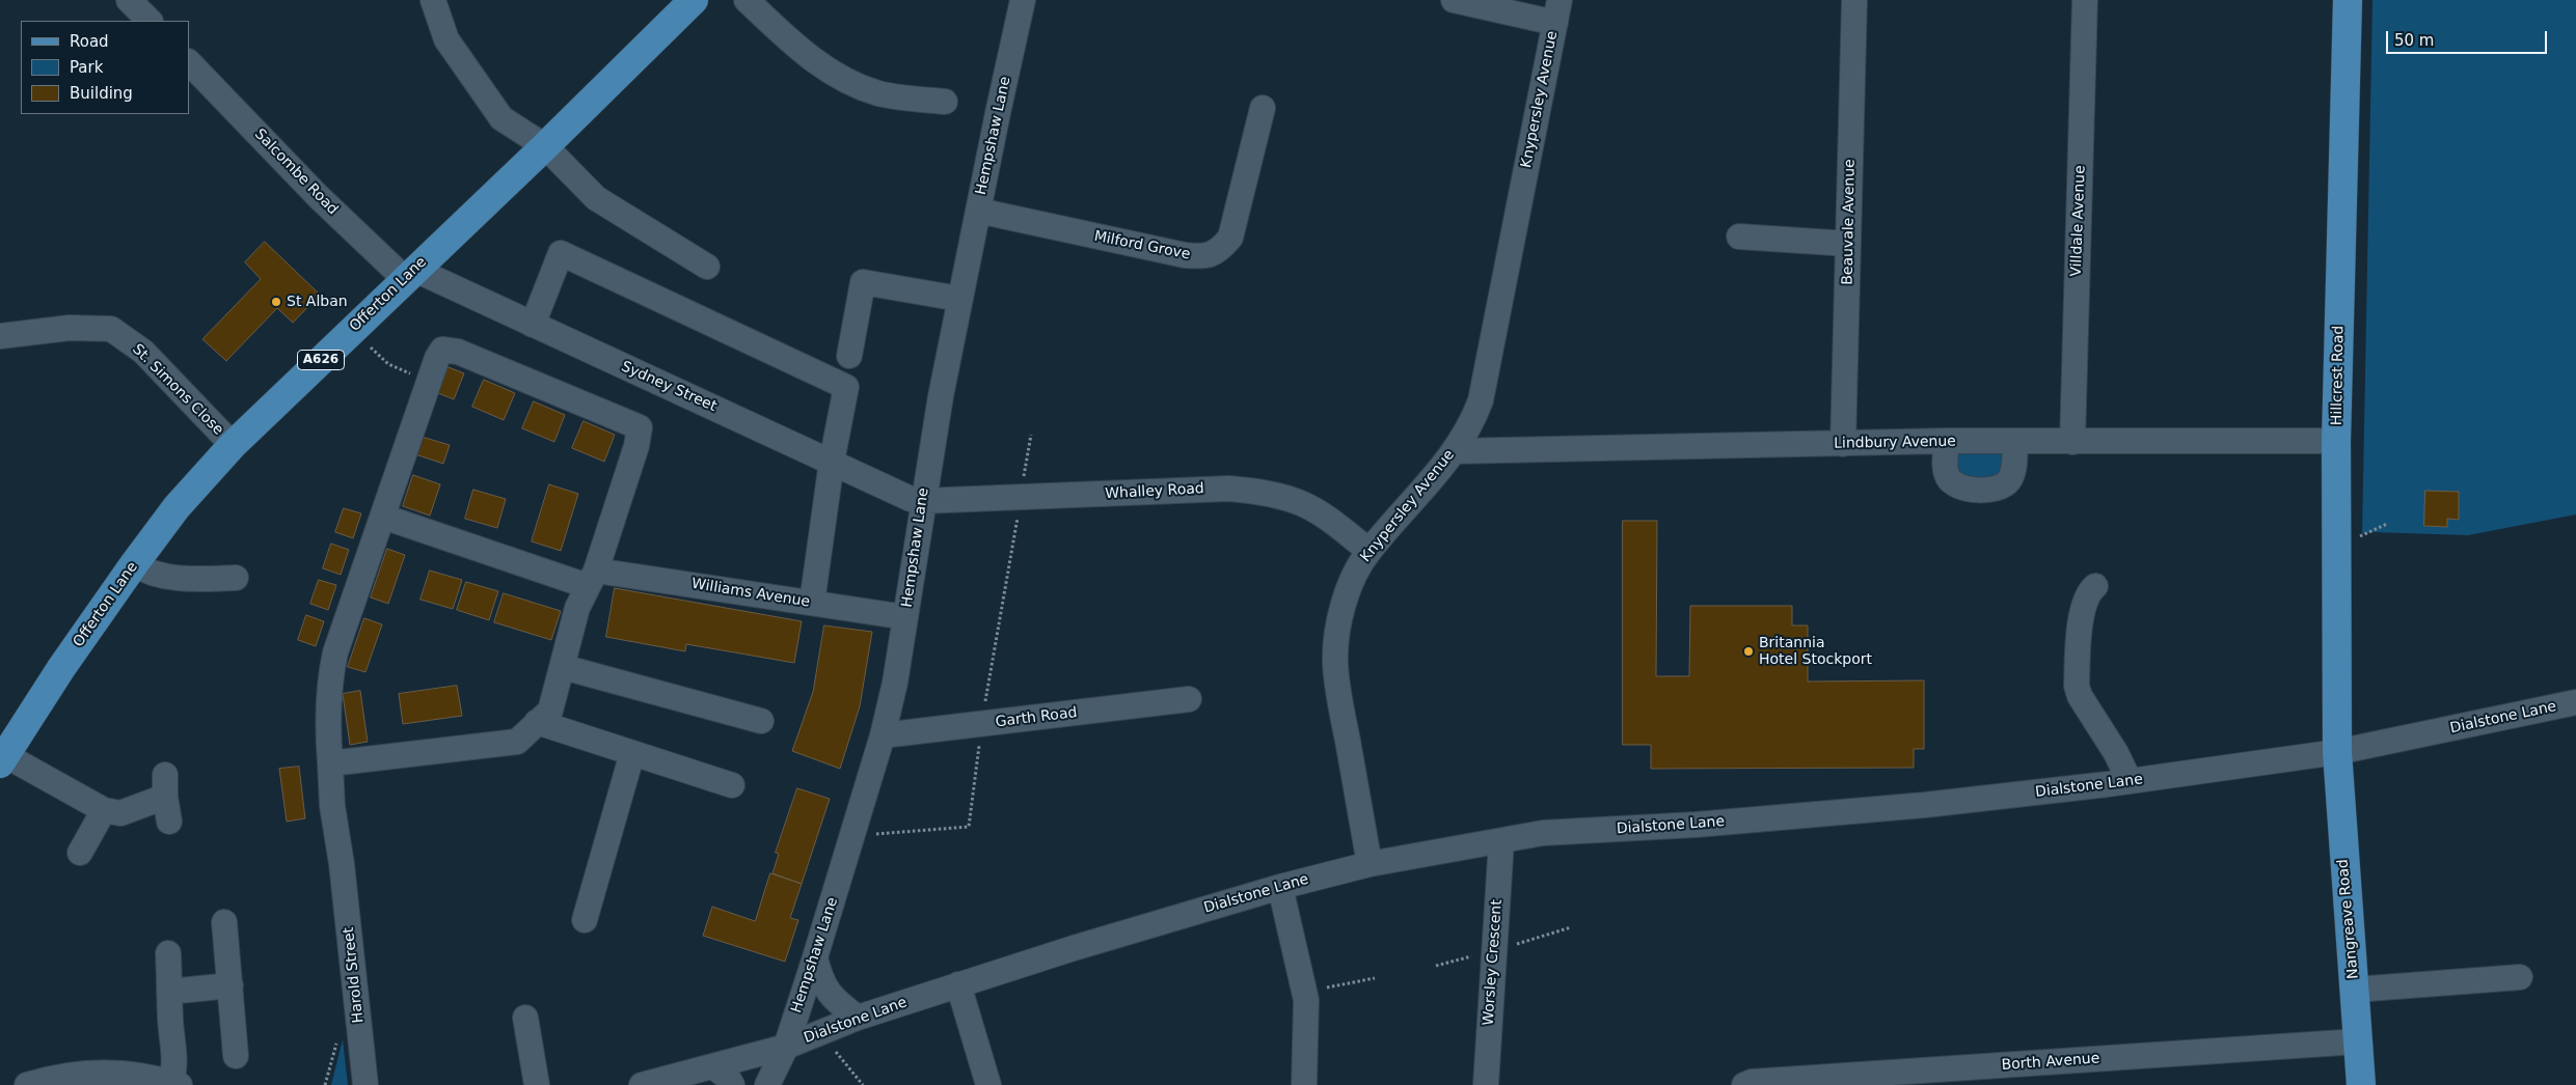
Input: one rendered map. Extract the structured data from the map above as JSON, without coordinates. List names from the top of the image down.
{
  "streets": {
    "main road": [
      "Offerton Lane",
      "A626",
      "Hillcrest Road",
      "Nangreave Road"
    ],
    "street": [
      "Knypersley Avenue",
      "Hempshaw Lane",
      "Salcombe Road",
      "Villdale Avenue",
      "Beauvale Avenue",
      "Milford Grove",
      "Sydney Street",
      "St. Simons Close",
      "Lindbury Avenue",
      "Whalley Road",
      "Williams Avenue",
      "Garth Road",
      "Dialstone Lane",
      "Worsley Crescent",
      "Harold Street",
      "Borth Avenue"
    ]
  },
  "crossings": [
    ["Knypersley Avenue", "Lindbury Avenue"],
    ["Knypersley Avenue", "Whalley Road"],
    ["Knypersley Avenue", "Dialstone Lane"],
    ["Hempshaw Lane", "Milford Grove"],
    ["Hempshaw Lane", "Sydney Street"],
    ["Hempshaw Lane", "Whalley Road"],
    ["Hempshaw Lane", "Williams Avenue"],
    ["Hempshaw Lane", "Garth Road"],
    ["Hempshaw Lane", "Dialstone Lane"],
    ["Salcombe Road", "Offerton Lane"],
    ["Salcombe Road", "Sydney Street"],
    ["Villdale Avenue", "Lindbury Avenue"],
    ["Beauvale Avenue", "Lindbury Avenue"],
    ["Offerton Lane", "Sydney Street"],
    ["Offerton Lane", "St. Simons Close"],
    ["Hillcrest Road", "Lindbury Avenue"],
    ["Hillcrest Road", "Dialstone Lane"],
    ["Hillcrest Road", "Nangreave Road"],
    ["Sydney Street", "Whalley Road"],
    ["Williams Avenue", "Harold Street"],
    ["Dialstone Lane", "Nangreave Road"],
    ["Dialstone Lane", "Worsley Crescent"],
    ["Nangreave Road", "Borth Avenue"]
  ],
  "places": ["St Alban", "Britannia Hotel Stockport"],
  "legend": ["Road", "Park", "Building"],
  "scale_bar": "50 m"
}
